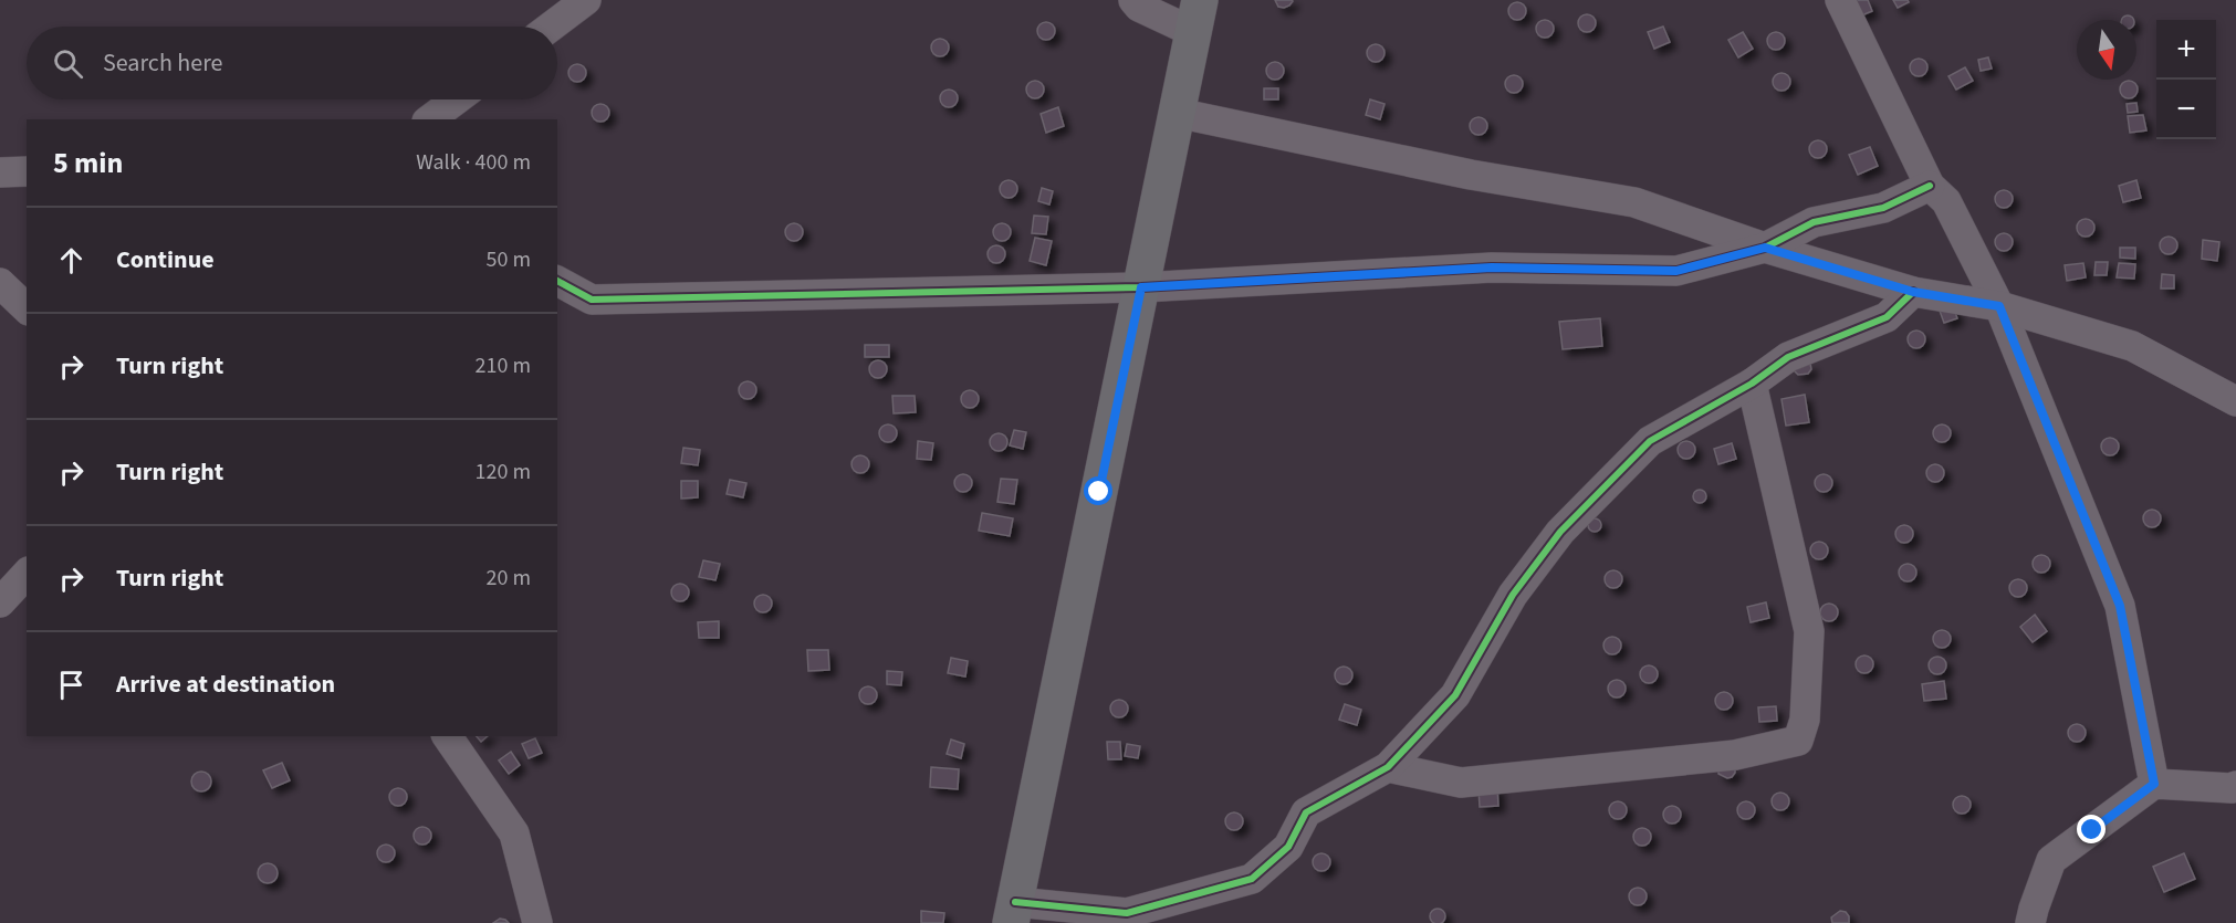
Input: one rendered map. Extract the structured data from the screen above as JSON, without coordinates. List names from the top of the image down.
{
  "north": "bottom",
  "page": {
    "map_buttons": ["+", "−"],
    "search": "Search here",
    "heading": ["5 min", "Walk · 400 m"],
    "list": [
      ["Continue", "50 m"],
      ["Turn right", "210 m"],
      ["Turn right", "120 m"],
      ["Turn right", "20 m"],
      "Arrive at destination"
    ]
  }
}
